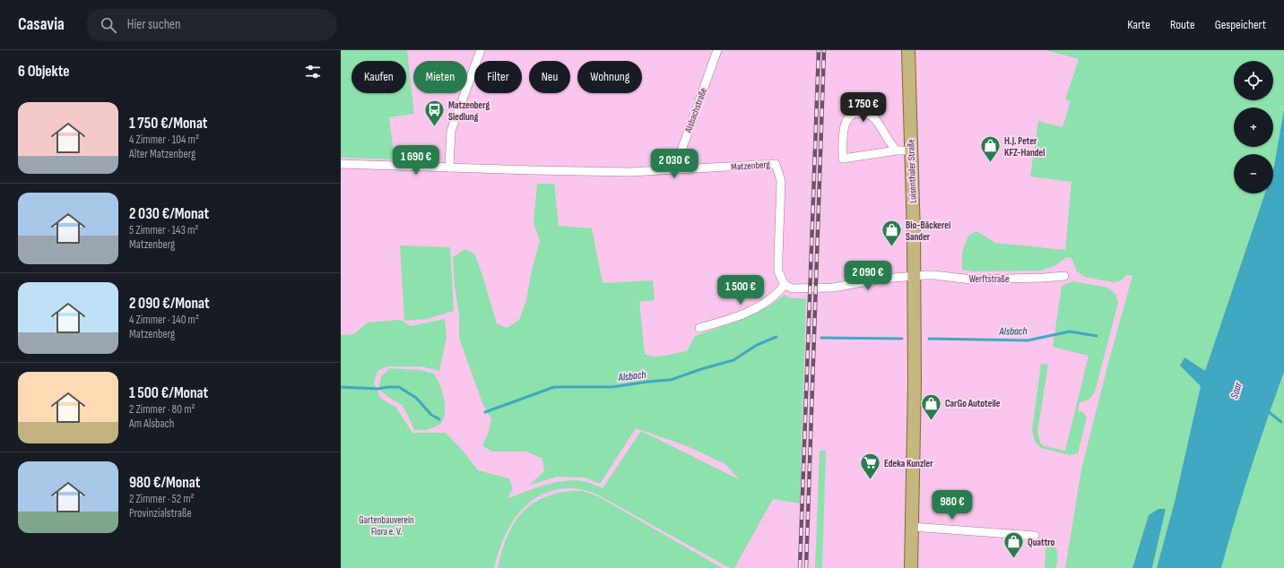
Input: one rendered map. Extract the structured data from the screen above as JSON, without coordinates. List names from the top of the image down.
{
  "streets": {
    "main road": ["Luisenthaler Straße"],
    "street": ["Alsbachstraße", "Matzenberg", "Werftstraße"]
  },
  "crossings": [
    ["Alsbachstraße", "Matzenberg"],
    ["Luisenthaler Straße", "Werftstraße"]
  ],
  "water": ["Alsbach", "Saar"],
  "parks": ["Gartenbauverein Flora e. V."],
  "places": {
    "bus stop": ["Matzenberg Siedlung"],
    "shop": [
      "H.J. Peter KFZ-Handel",
      "Bio-Bäckerei Sander",
      "CarGo Autoteile",
      "Quattro"
    ],
    "supermarket": ["Edeka Kunzler"]
  },
  "page": {
    "header": "Casavia",
    "search": "Hier suchen",
    "nav": ["Karte", "Route", "Gespeichert"],
    "heading": "6 Objekte",
    "map_buttons": ["+", "−"],
    "chip": [
      "Kaufen",
      "Mieten",
      "Filter",
      "Neu",
      "Wohnung"
    ],
    "price": [
      "1 750 €",
      "1 690 €",
      "2 030 €",
      "2 090 €",
      "1 500 €",
      "980 €"
    ],
    "list": [
      {
        "name": "1 750 €/Monat",
        "note": "4 Zimmer · 104 m² · Alter Matzenberg"
      },
      {
        "name": "2 030 €/Monat",
        "note": "5 Zimmer · 143 m² · Matzenberg"
      },
      {
        "name": "2 090 €/Monat",
        "note": "4 Zimmer · 140 m² · Matzenberg"
      },
      {
        "name": "1 500 €/Monat",
        "note": "2 Zimmer · 80 m² · Am Alsbach"
      },
      {
        "name": "980 €/Monat",
        "note": "2 Zimmer · 52 m² · Provinzialstraße"
      }
    ]
  }
}
